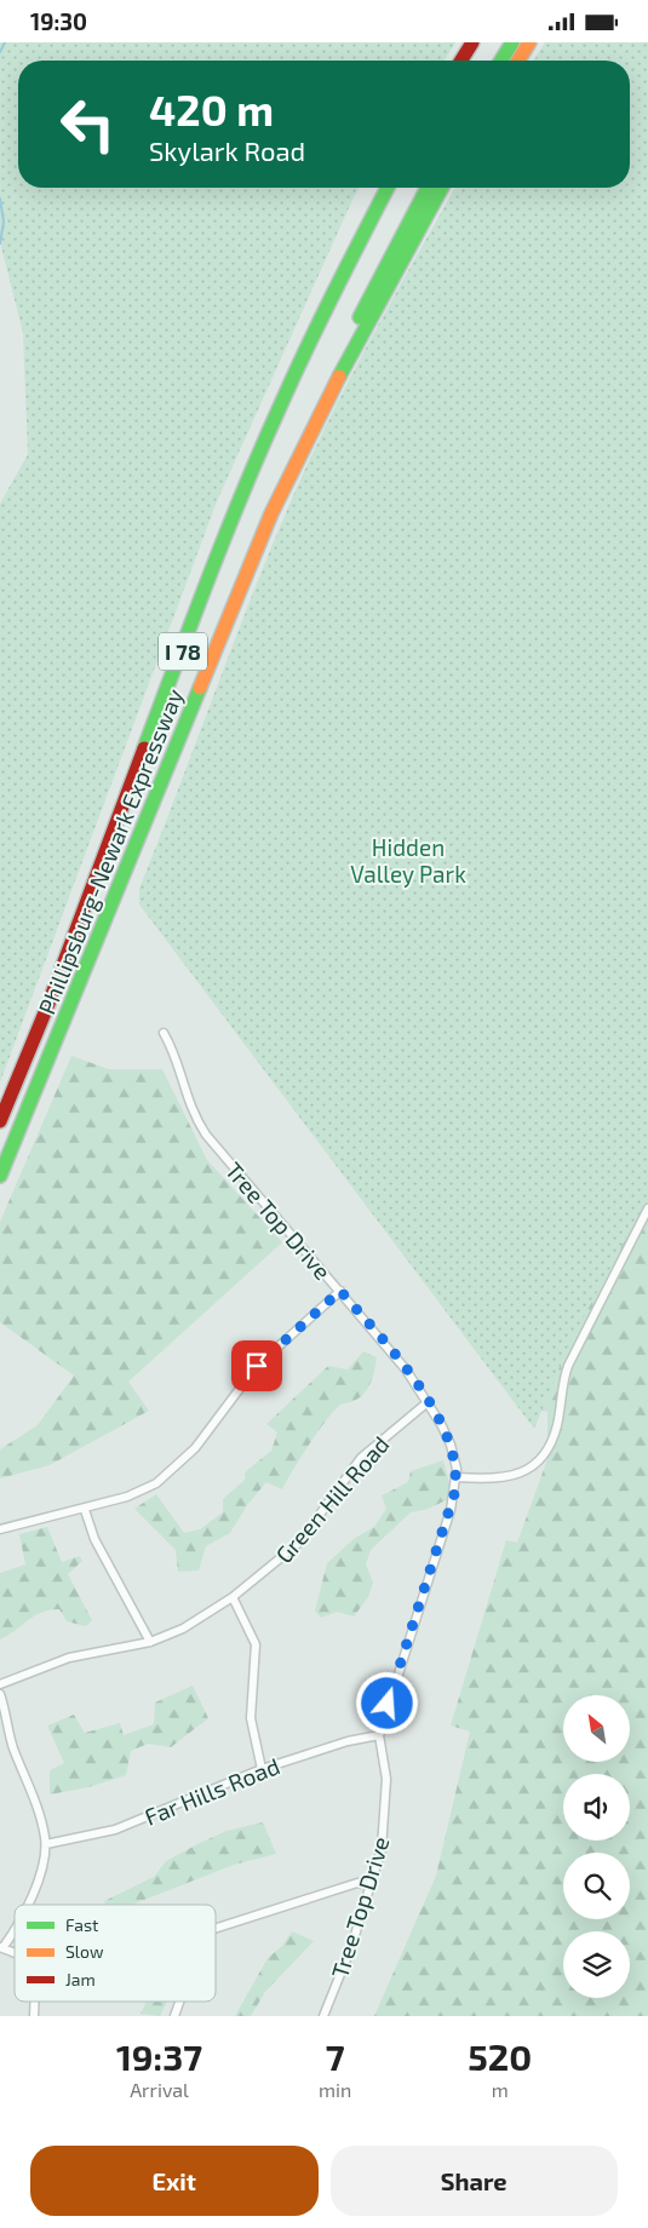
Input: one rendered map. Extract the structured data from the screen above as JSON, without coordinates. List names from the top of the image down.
{
  "streets": {
    "highway": ["I 78", "Phillipsburg-Newark Expressway"],
    "street": ["Tree Top Drive", "Green Hill Road", "Far Hills Road"]
  },
  "crossings": [
    ["Tree Top Drive", "Green Hill Road"],
    ["Tree Top Drive", "Far Hills Road"]
  ],
  "parks": ["Hidden Valley Park"],
  "legend": ["Fast", "Slow", "Jam"],
  "north": "top left",
  "page": {
    "status": "19:30",
    "turn": ["420 m", "Skylark Road"],
    "eta": [
      "19:37",
      "Arrival",
      "7",
      "min",
      "520",
      "m"
    ],
    "buttons": ["Exit", "Share"]
  }
}
